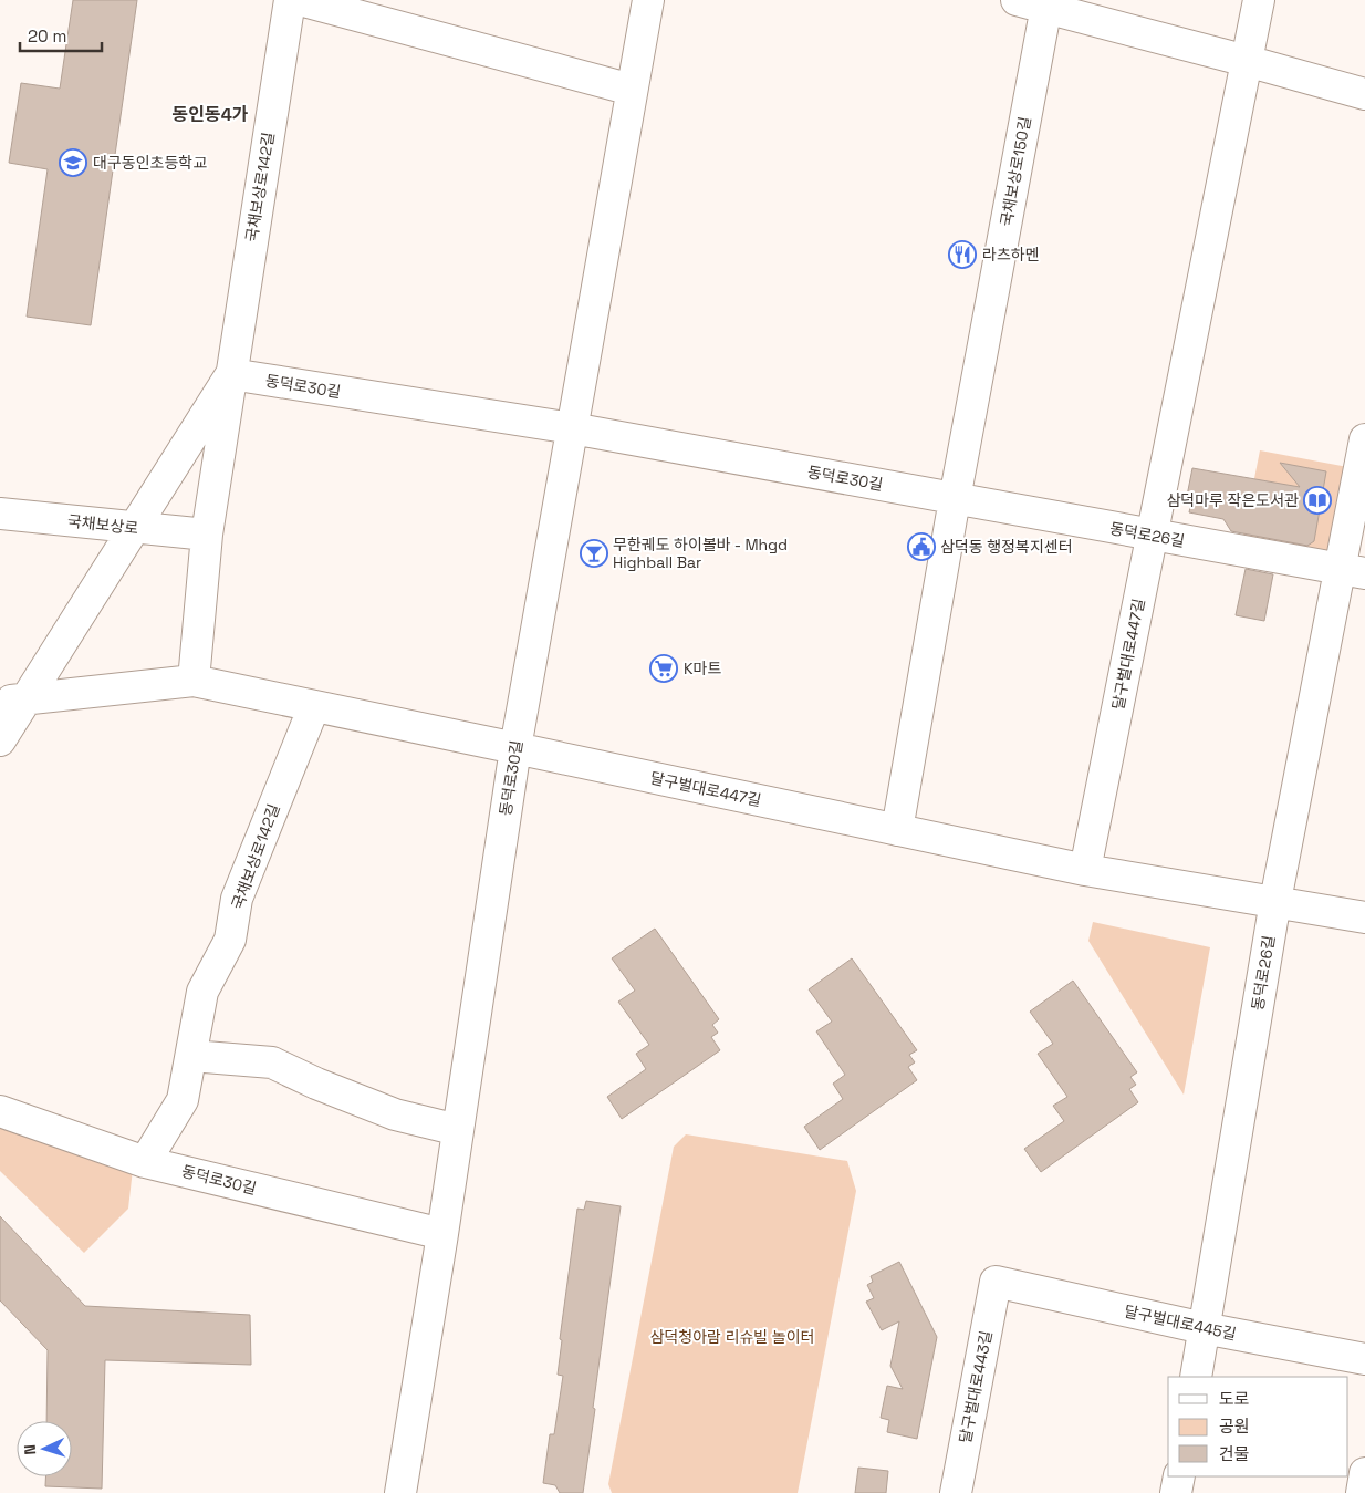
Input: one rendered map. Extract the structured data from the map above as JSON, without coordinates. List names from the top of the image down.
{
  "streets": {
    "street": [
      "국채보상로150길",
      "국채보상로142길",
      "동덕로30길",
      "국채보상로",
      "동덕로26길",
      "달구벌대로447길",
      "달구벌대로445길",
      "달구벌대로443길"
    ]
  },
  "crossings": [
    ["국채보상로150길", "동덕로30길"],
    ["국채보상로150길", "동덕로26길"],
    ["국채보상로142길", "동덕로30길"],
    ["국채보상로142길", "국채보상로"],
    ["동덕로30길", "동덕로26길"],
    ["동덕로30길", "달구벌대로447길"],
    ["동덕로26길", "달구벌대로447길"],
    ["동덕로26길", "달구벌대로445길"],
    ["달구벌대로445길", "달구벌대로443길"]
  ],
  "districts": ["동인동4가"],
  "parks": ["삼덕청아람 리슈빌 놀이터"],
  "places": {
    "school or university": ["대구동인초등학교"],
    "restaurant": ["라츠하멘"],
    "library": ["삼덕마루 작은도서관"],
    "public building": ["삼덕동 행정복지센터"],
    "bar": ["무한궤도 하이볼바 - Mhgd Highball Bar"],
    "supermarket": ["K마트"]
  },
  "legend": ["도로", "공원", "건물"],
  "scale_bar": "20 m",
  "north": "left"
}
